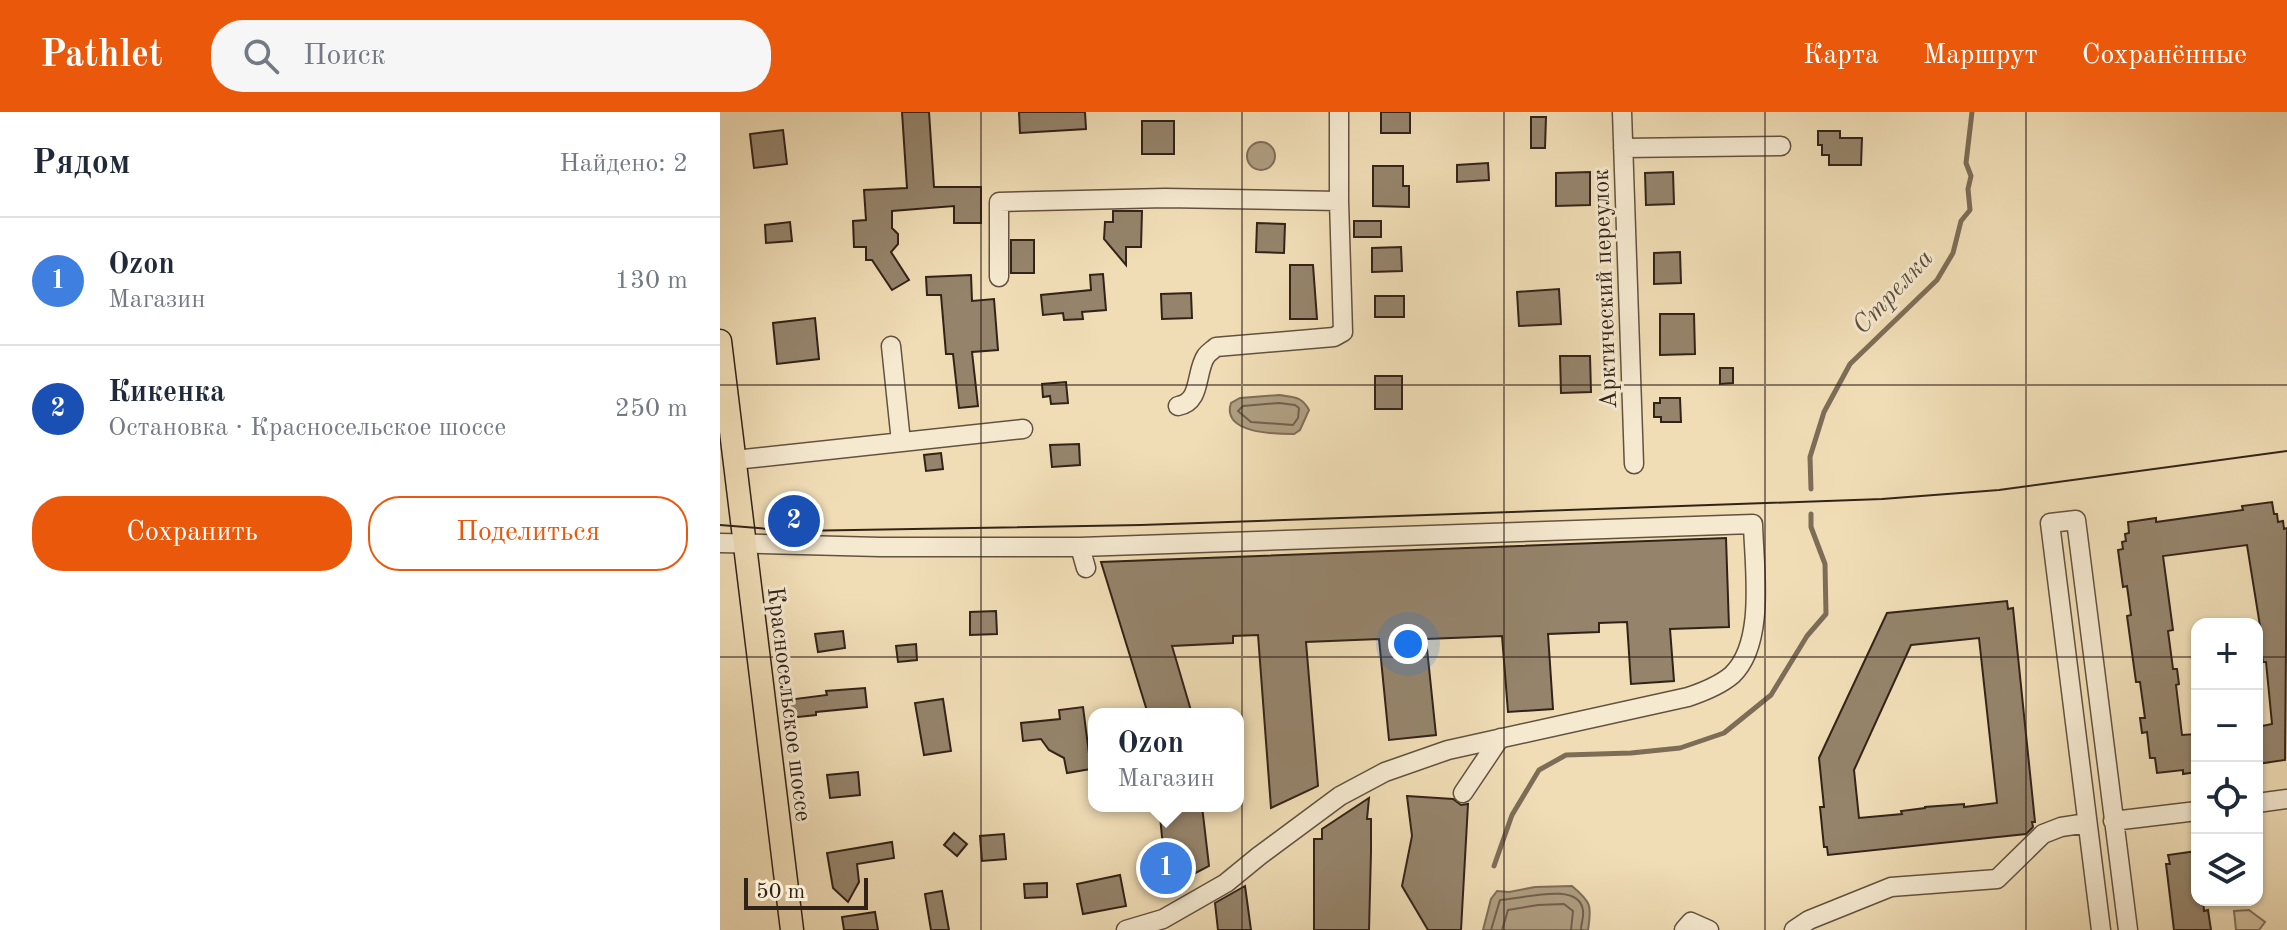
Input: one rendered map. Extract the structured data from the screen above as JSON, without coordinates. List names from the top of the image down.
{
  "streets": {
    "main road": ["Красносельское шоссе"],
    "street": ["Арктический переулок"]
  },
  "water": ["Стрелка"],
  "scale_bar": "50 m",
  "page": {
    "header": "Pathlet",
    "search": "Поиск",
    "nav": ["Карта", "Маршрут", "Сохранённые"],
    "heading": ["Рядом", "Найдено: 2"],
    "list": [
      {
        "mark": "1",
        "name": "Ozon",
        "note": "Магазин",
        "value": "130 m"
      },
      {
        "mark": "2",
        "name": "Кикенка",
        "note": "Остановка · Красносельское шоссе",
        "value": "250 m"
      }
    ],
    "buttons": ["Сохранить", "Поделиться"],
    "pins": ["2", "1"],
    "map_buttons": ["+", "−"],
    "popup": ["Ozon", "Магазин"],
    "scale": "50 m"
  }
}
